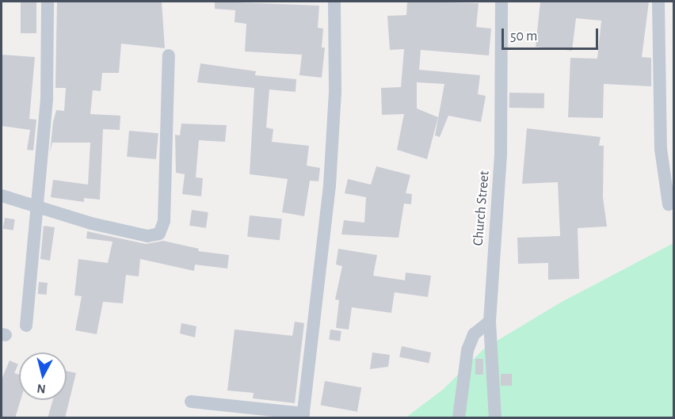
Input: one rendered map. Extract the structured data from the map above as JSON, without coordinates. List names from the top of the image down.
{
  "streets": {
    "street": ["Church Street"]
  },
  "scale_bar": "50 m",
  "north": "bottom"
}
